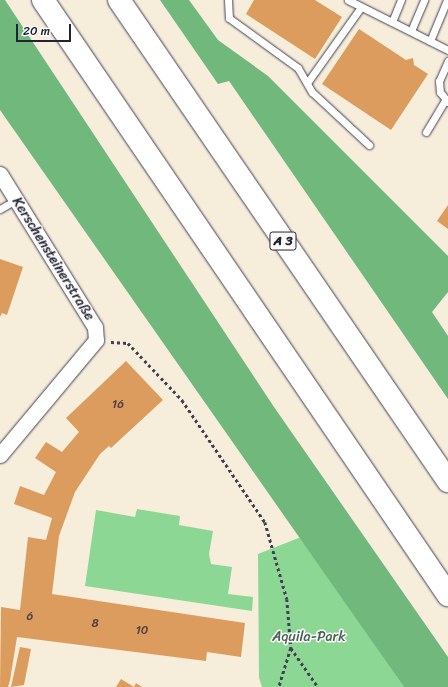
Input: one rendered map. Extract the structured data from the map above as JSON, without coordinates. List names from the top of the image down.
{
  "streets": {
    "highway": ["A 3"],
    "street": ["Kerschensteinerstraße"]
  },
  "parks": ["Aquila-Park"],
  "house_numbers": [
    "16",
    "6",
    "8",
    "10"
  ],
  "scale_bar": "20 m"
}
